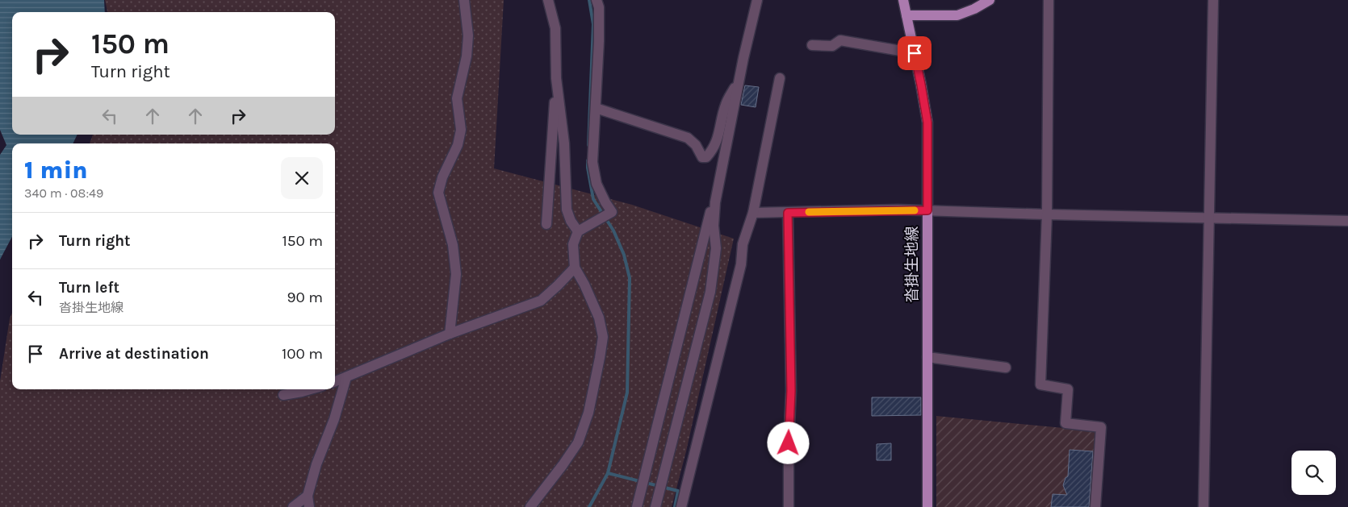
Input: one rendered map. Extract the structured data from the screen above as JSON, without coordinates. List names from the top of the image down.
{
  "streets": {
    "main road": ["沓掛生地線"]
  },
  "page": {
    "turn": ["150 m", "Turn right"],
    "heading": ["1 min", "340 m · 08:49"],
    "list": [
      {
        "name": "Turn right",
        "value": "150 m"
      },
      {
        "name": "Turn left",
        "note": "沓掛生地線",
        "value": "90 m"
      },
      {
        "name": "Arrive at destination",
        "value": "100 m"
      }
    ]
  }
}
